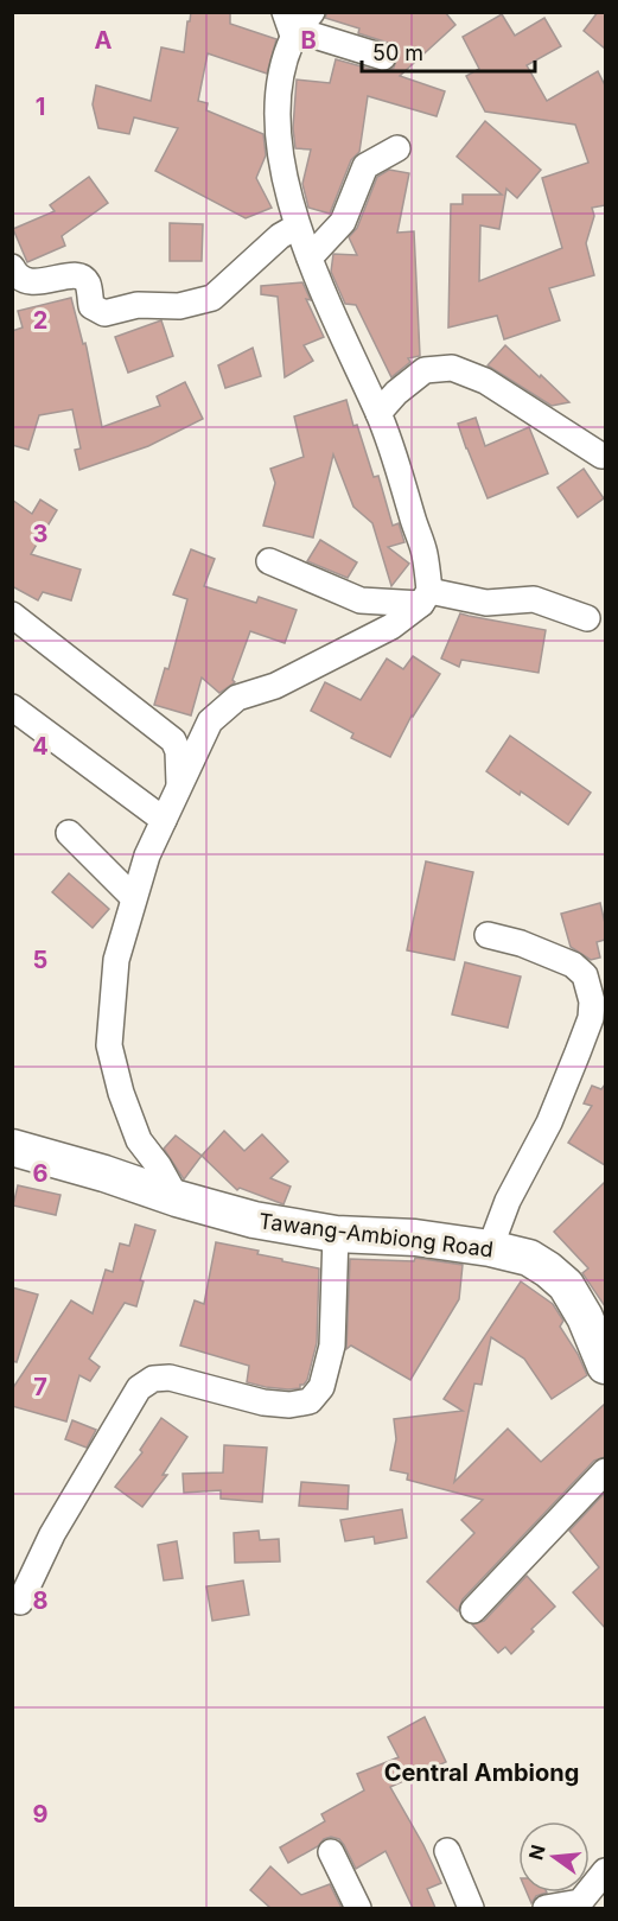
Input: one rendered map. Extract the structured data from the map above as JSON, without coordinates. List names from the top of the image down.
{
  "streets": {
    "main road": ["Tawang-Ambiong Road"]
  },
  "districts": ["Central Ambiong"],
  "scale_bar": "50 m",
  "north": "left",
  "grid": {
    "columns": ["A", "B"],
    "rows": [
      "1",
      "2",
      "3",
      "4",
      "5",
      "6",
      "7",
      "8",
      "9"
    ]
  }
}
